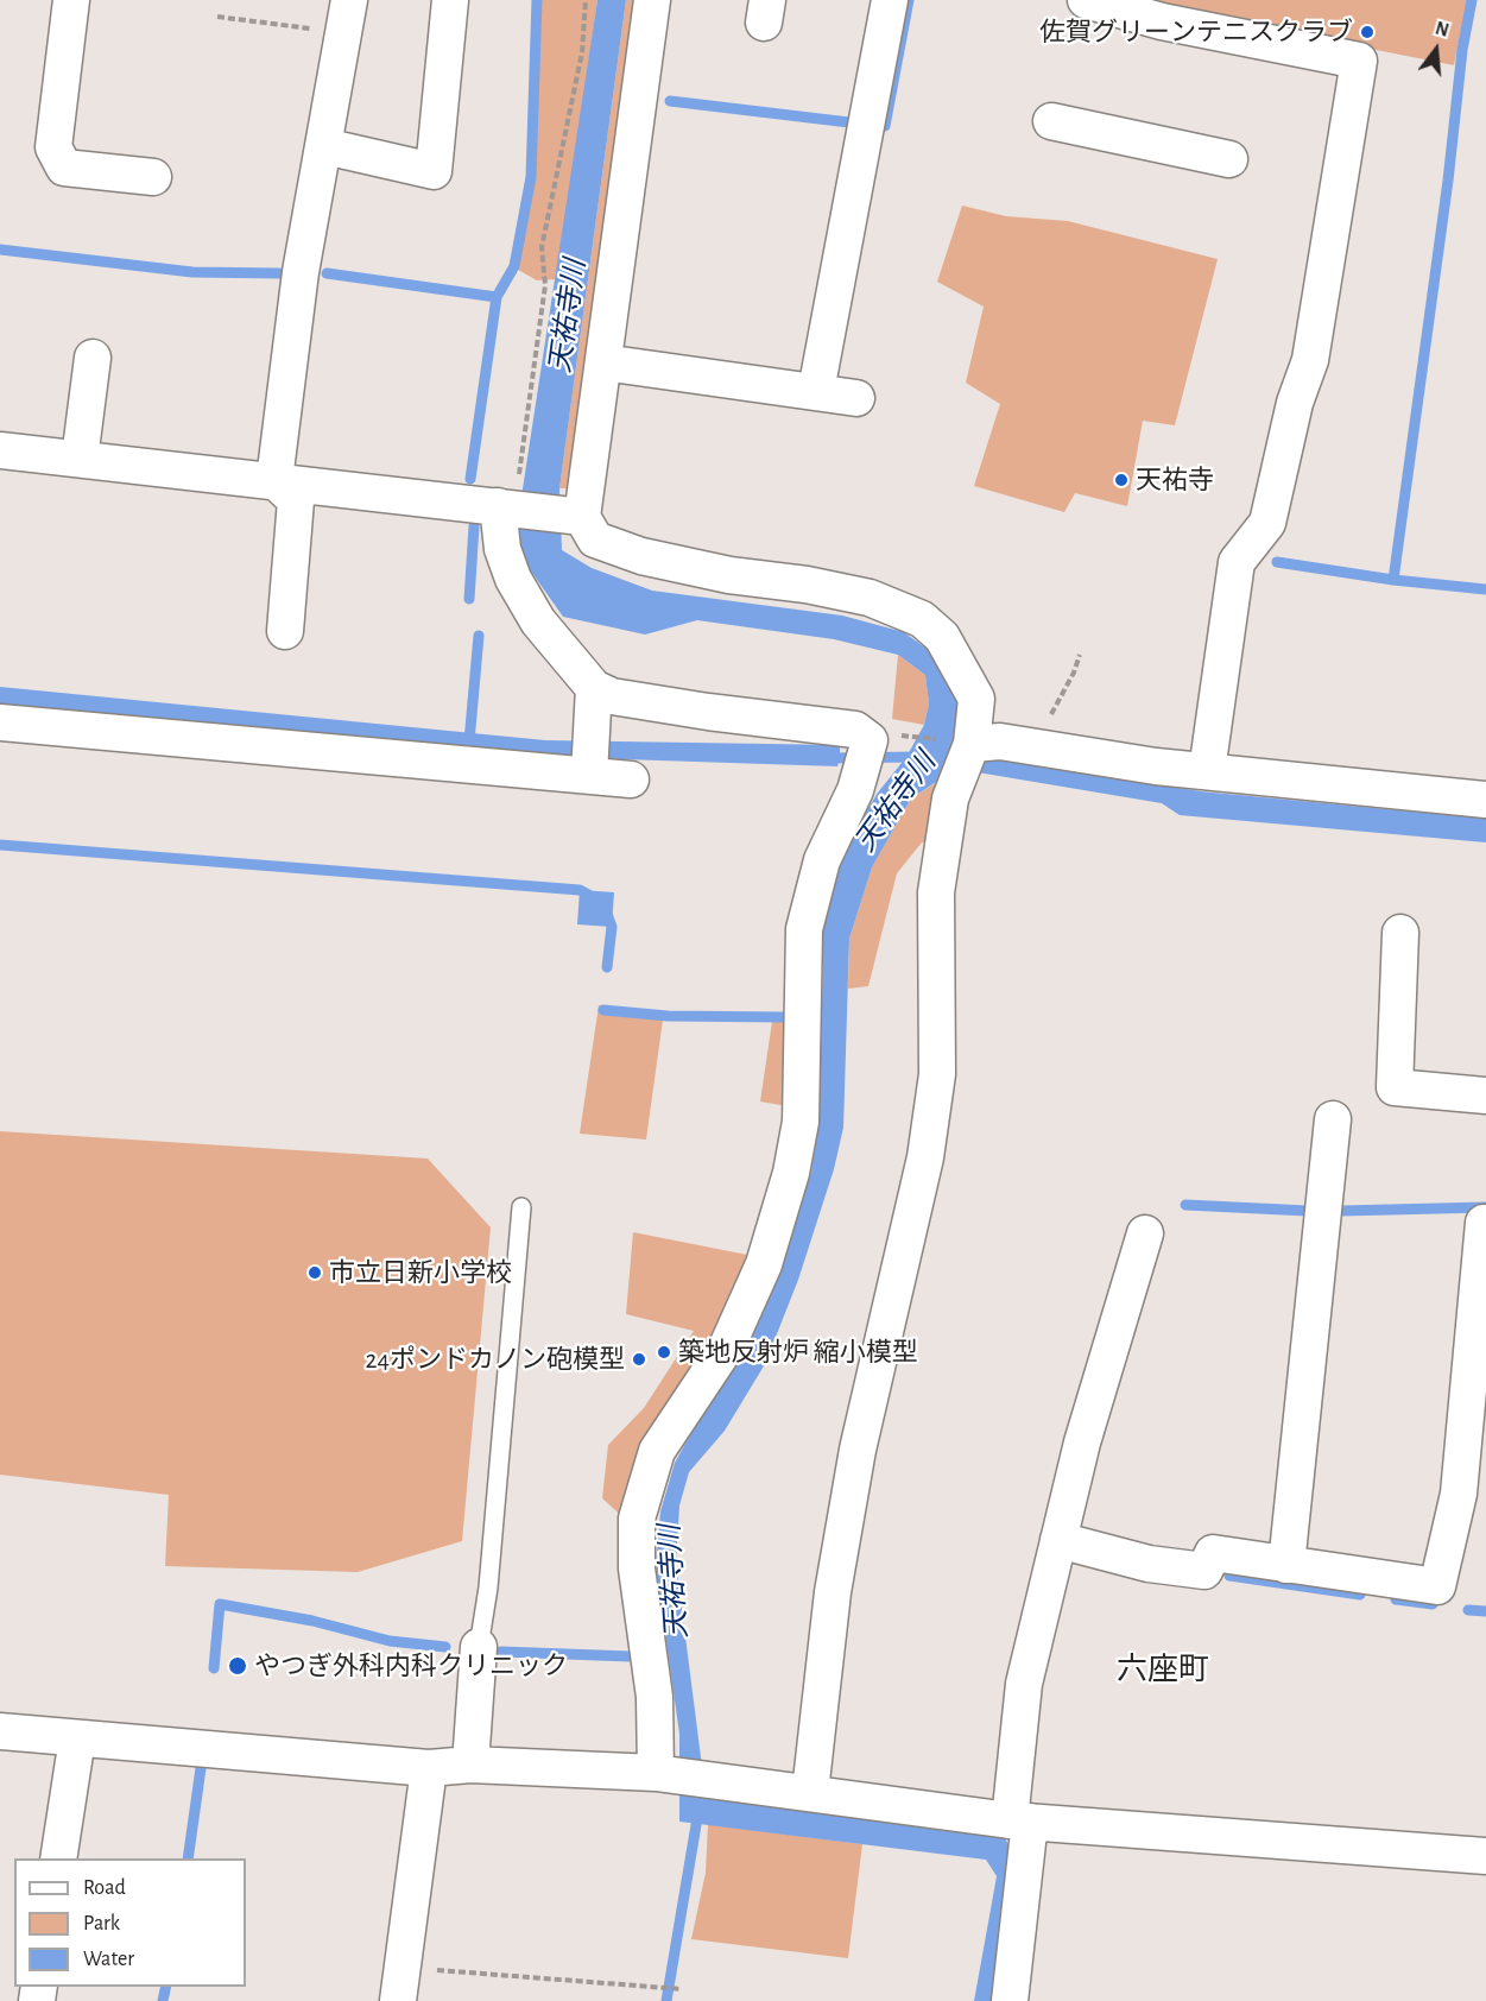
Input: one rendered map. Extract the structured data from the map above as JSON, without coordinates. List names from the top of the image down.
{
  "districts": ["六座町"],
  "water": ["天祐寺川"],
  "places": [
    "佐賀グリーンテニスクラブ",
    "天祐寺",
    "市立日新小学校",
    "築地反射炉 縮小模型",
    "24ポンドカノン砲模型",
    "やつぎ外科内科クリニック"
  ],
  "legend": ["Road", "Park", "Water"],
  "north": "top"
}
